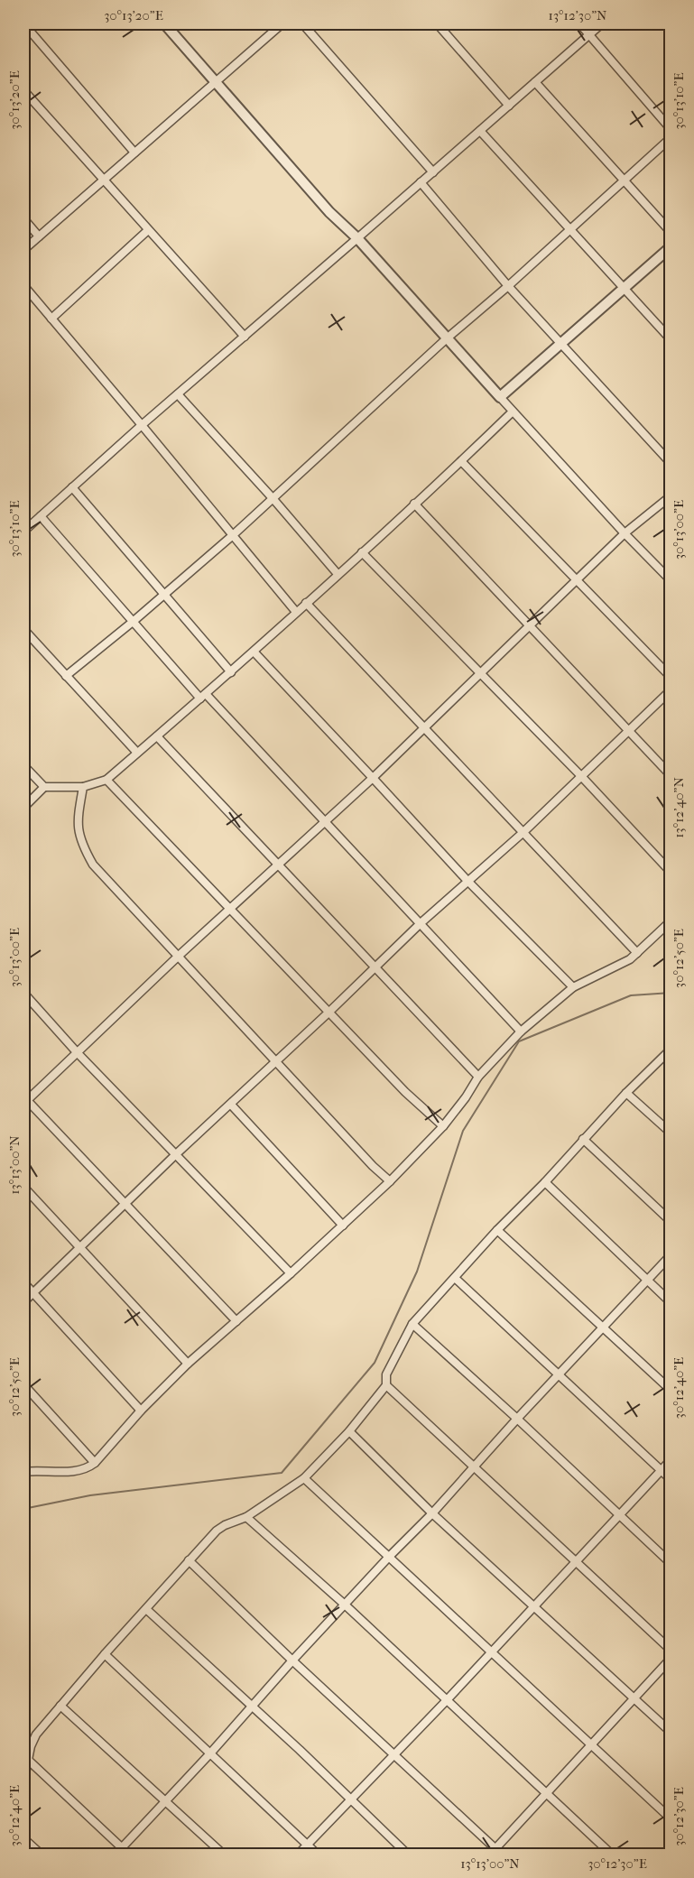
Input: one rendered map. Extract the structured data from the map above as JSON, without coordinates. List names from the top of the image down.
{
  "coordinates": [
    "30°13'20\"E",
    "13°12'30\"N",
    "30°13'10\"E",
    "30°13'00\"E",
    "13°12'40\"N",
    "30°12'50\"E",
    "13°13'00\"N",
    "30°12'40\"E",
    "30°12'30\"E"
  ]
}
